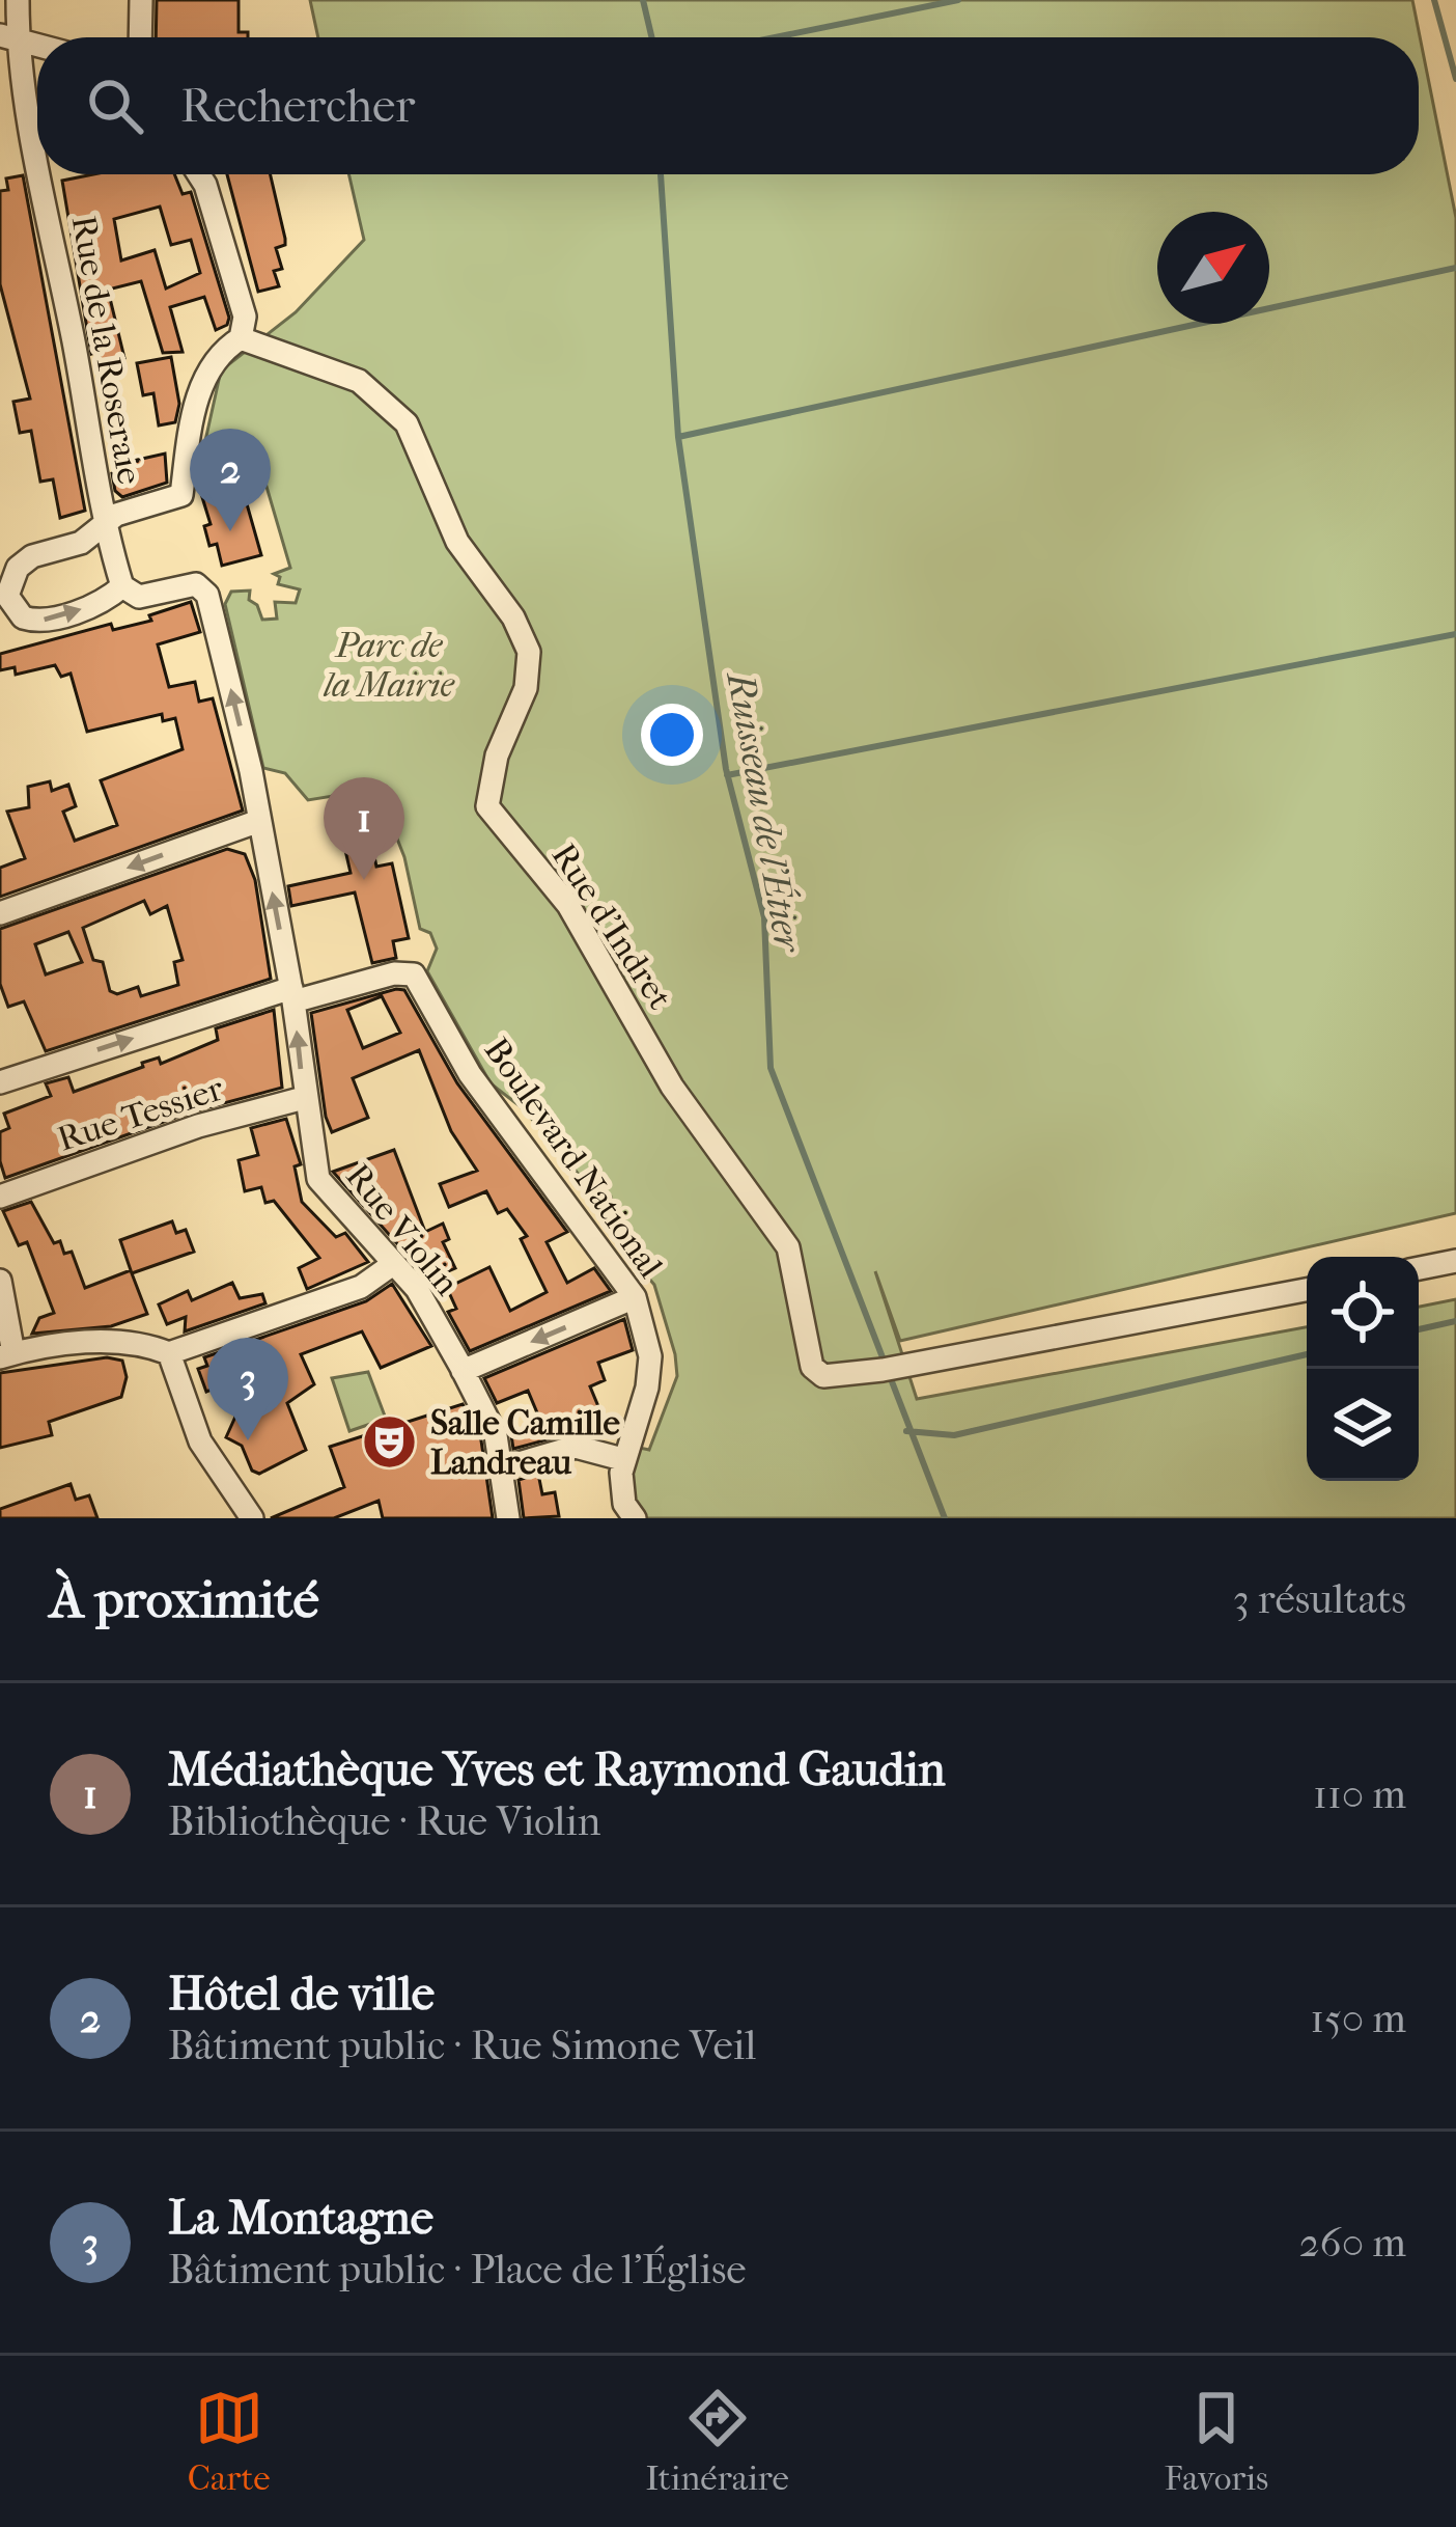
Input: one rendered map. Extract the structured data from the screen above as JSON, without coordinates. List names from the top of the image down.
{
  "streets": {
    "street": [
      "Rue de la Roseraie",
      "Rue d'Indret",
      "Rue Tessier",
      "Boulevard National",
      "Rue Violin"
    ]
  },
  "crossings": [
    ["Rue de la Roseraie", "Rue Violin"],
    ["Rue Tessier", "Rue Violin"],
    ["Boulevard National", "Rue Violin"]
  ],
  "one_way": ["Rue Violin"],
  "water": ["Ruisseau de l'Étier"],
  "parks": ["Parc de la Mairie"],
  "places": {
    "theatre": ["Salle Camille Landreau"]
  },
  "north": "top right",
  "page": {
    "search": "Rechercher",
    "pins": ["2", "1", "3"],
    "heading": ["À proximité", "3 résultats"],
    "list": [
      {
        "mark": "1",
        "name": "Médiathèque Yves et Raymond Gaudin",
        "note": "Bibliothèque · Rue Violin",
        "value": "110 m"
      },
      {
        "mark": "2",
        "name": "Hôtel de ville",
        "note": "Bâtiment public · Rue Simone Veil",
        "value": "150 m"
      },
      {
        "mark": "3",
        "name": "La Montagne",
        "note": "Bâtiment public · Place de l'Église",
        "value": "260 m"
      }
    ],
    "nav": ["Carte", "Itinéraire", "Favoris"]
  }
}
